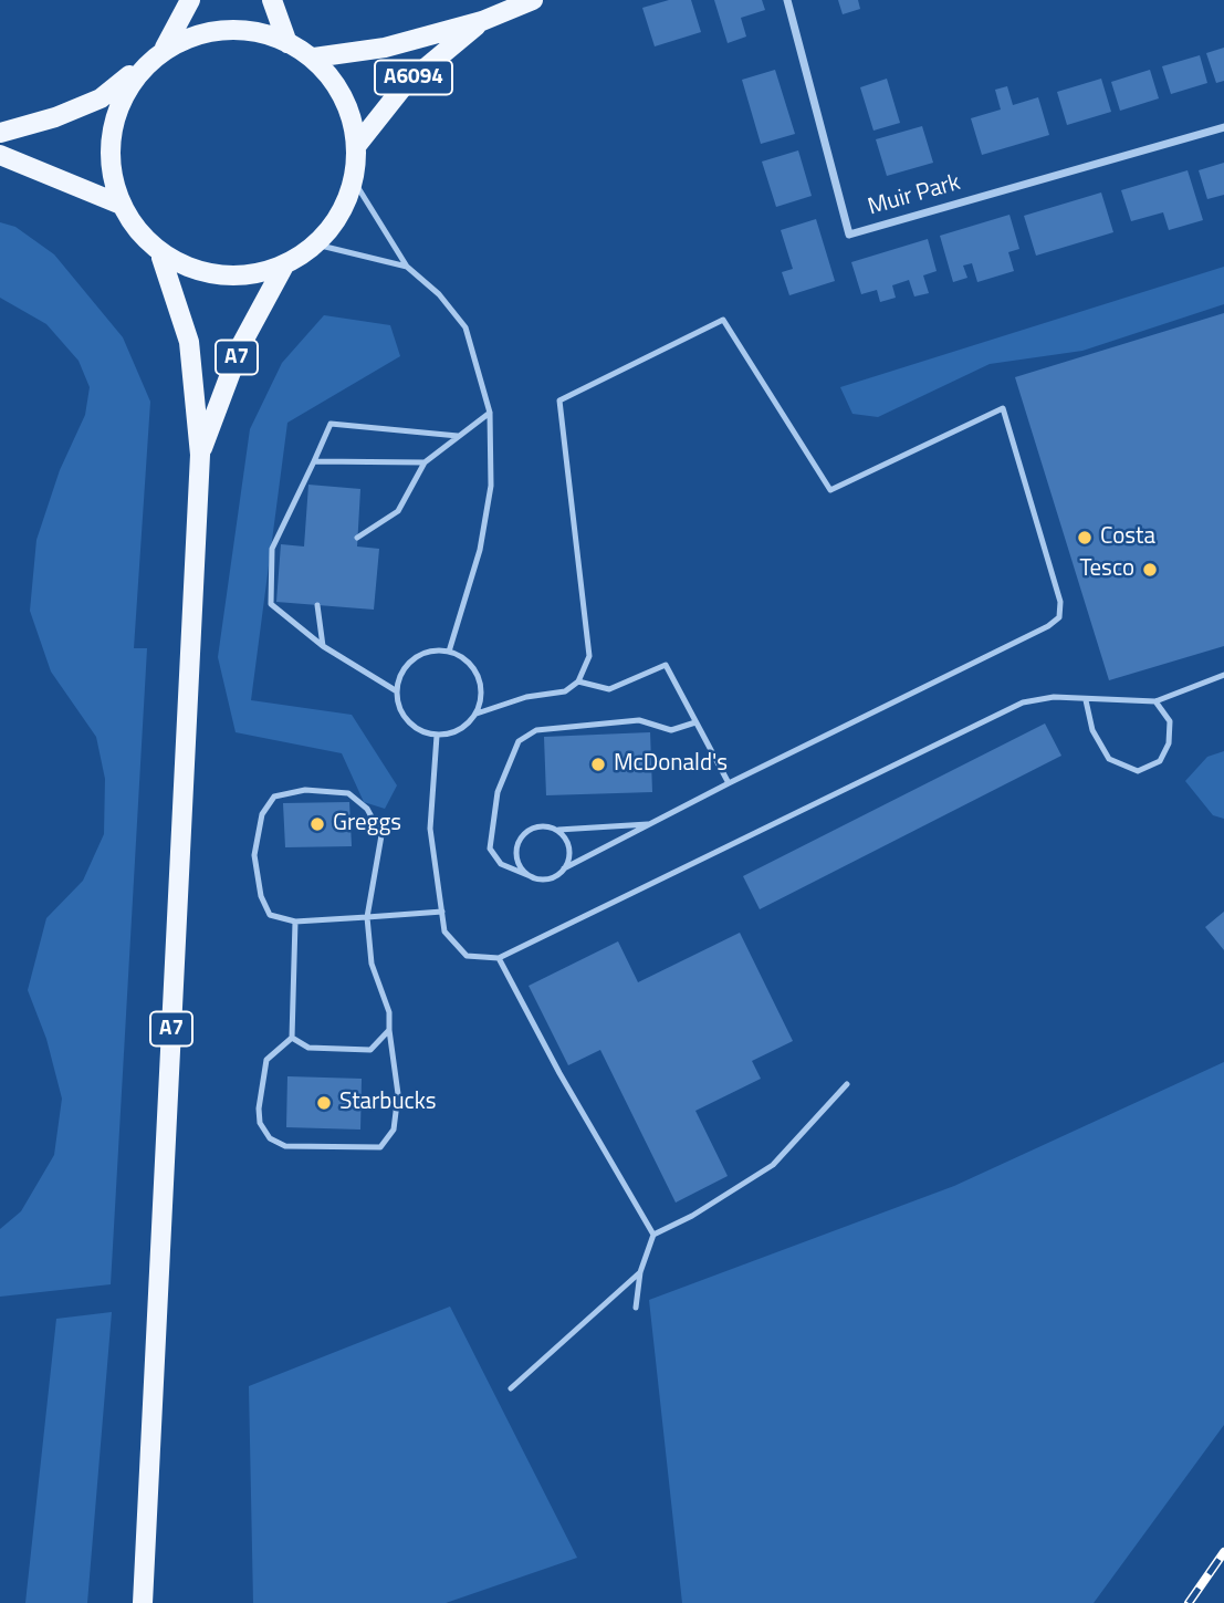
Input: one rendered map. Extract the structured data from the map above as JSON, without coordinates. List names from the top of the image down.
{
  "streets": {
    "main road": ["A6094", "A7"],
    "street": ["Muir Park"]
  },
  "crossings": [
    ["A6094", "A7"]
  ],
  "places": [
    "Costa",
    "Tesco",
    "McDonald's",
    "Greggs",
    "Starbucks"
  ]
}
